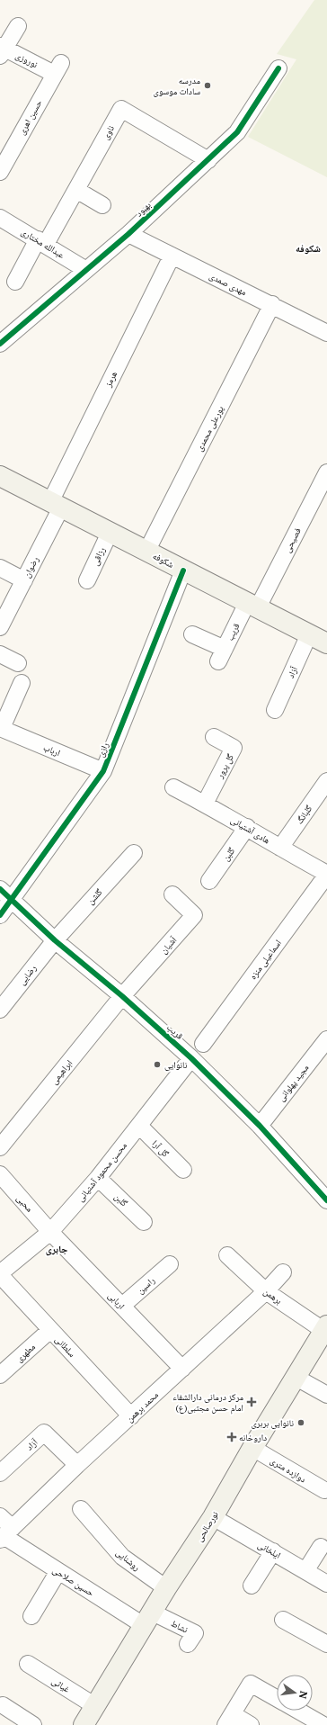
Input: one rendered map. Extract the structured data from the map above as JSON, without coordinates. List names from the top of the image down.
{
  "streets": {
    "main road": ["شکوفه", "نورصالحی"],
    "street": [
      "نوروزی",
      "حسین اهری",
      "ناوی",
      "بهبود",
      "عبدالله مختاری",
      "مهدی صمدی",
      "هرمز",
      "پورعلی محمدی",
      "فصیحی",
      "رزاقی",
      "رضوان",
      "قریب",
      "آزاد",
      "ارباب",
      "رازی",
      "گل پرور",
      "گلبانگ",
      "هادی آشتیانی",
      "گلبن",
      "گلشن",
      "آشیان",
      "اسماعیلی منزه",
      "رضایی",
      "ابراهیمی",
      "مجید پهلوانی",
      "گل آرا",
      "محسن محمود آشتیانی",
      "محبی",
      "راسین",
      "برهمن",
      "اربابی",
      "سلطانی",
      "مطهری",
      "محمد برهمن",
      "دوازده متری",
      "ایلخانی",
      "روشنایی",
      "حسین صلاحی",
      "نشاط",
      "غیاثی"
    ]
  },
  "crossings": [
    ["نوروزی", "حسین اهری"],
    ["ناوی", "بهبود"],
    ["ناوی", "عبدالله مختاری"],
    ["بهبود", "عبدالله مختاری"],
    ["بهبود", "مهدی صمدی"],
    ["مهدی صمدی", "هرمز"],
    ["مهدی صمدی", "پورعلی محمدی"],
    ["هرمز", "شکوفه"],
    ["هرمز", "رضوان"],
    ["پورعلی محمدی", "شکوفه"],
    ["فصیحی", "شکوفه"],
    ["فصیحی", "قریب"],
    ["رزاقی", "شکوفه"],
    ["شکوفه", "رضوان"],
    ["شکوفه", "قریب"],
    ["شکوفه", "آزاد"],
    ["شکوفه", "رازی"],
    ["قریب", "رازی"],
    ["قریب", "گلشن"],
    ["قریب", "آشیان"],
    ["قریب", "رضایی"],
    ["قریب", "ابراهیمی"],
    ["قریب", "مجید پهلوانی"],
    ["قریب", "محسن محمود آشتیانی"],
    ["آزاد", "محمد برهمن"],
    ["ارباب", "رازی"],
    ["گل پرور", "هادی آشتیانی"],
    ["گلبانگ", "هادی آشتیانی"],
    ["هادی آشتیانی", "گلبن"],
    ["هادی آشتیانی", "اسماعیلی منزه"],
    ["گلبن", "محسن محمود آشتیانی"],
    ["گلشن", "رضایی"],
    ["آشیان", "ابراهیمی"],
    ["گل آرا", "محسن محمود آشتیانی"],
    ["محسن محمود آشتیانی", "محبی"],
    ["محسن محمود آشتیانی", "اربابی"],
    ["محسن محمود آشتیانی", "سلطانی"],
    ["محبی", "اربابی"],
    ["راسین", "اربابی"],
    ["برهمن", "محمد برهمن"],
    ["برهمن", "نورصالحی"],
    ["اربابی", "محمد برهمن"],
    ["سلطانی", "مطهری"],
    ["سلطانی", "محمد برهمن"],
    ["محمد برهمن", "حسین صلاحی"],
    ["دوازده متری", "نورصالحی"],
    ["نورصالحی", "ایلخانی"],
    ["نورصالحی", "روشنایی"],
    ["نورصالحی", "حسین صلاحی"],
    ["نورصالحی", "نشاط"],
    ["نورصالحی", "غیاثی"],
    ["حسین صلاحی", "نشاط"]
  ],
  "districts": ["شکوفه", "جابری"],
  "places": {
    "other": ["مدرسه سادات موسوی", "نانوایی", "نانوایی بربری"],
    "health": ["مرکز درمانی دارالشفاء امام حسن مجتبی(ع)", "داروخانه"]
  },
  "north": "right"
}
